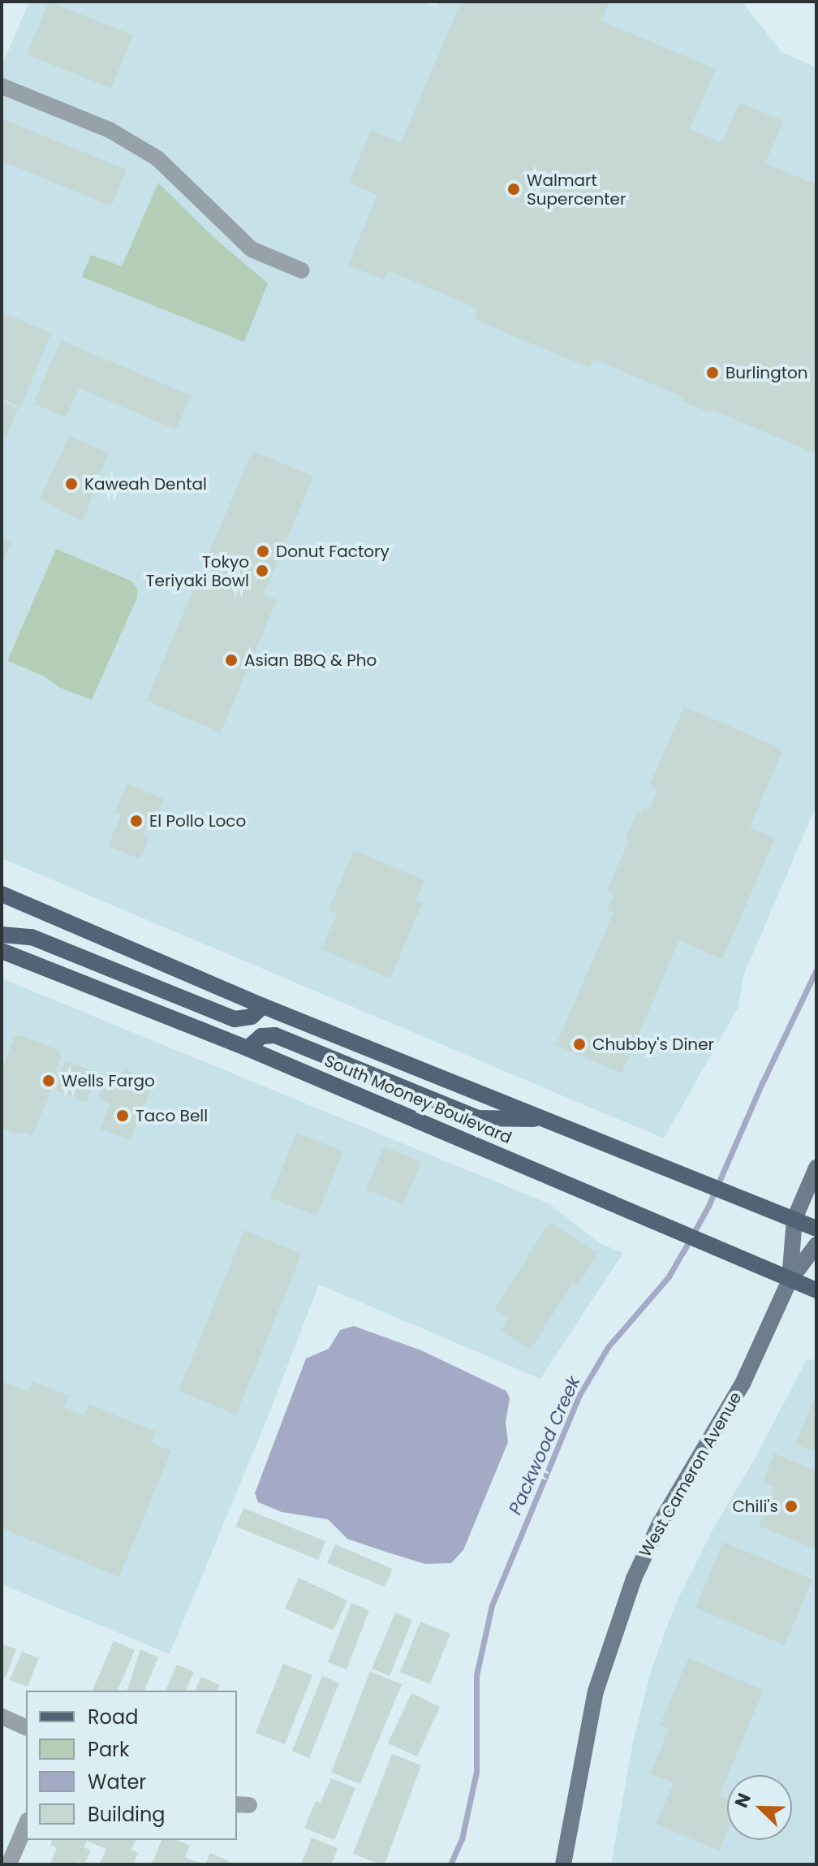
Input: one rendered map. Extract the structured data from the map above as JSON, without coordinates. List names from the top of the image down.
{
  "streets": {
    "main road": ["South Mooney Boulevard"],
    "street": ["West Cameron Avenue"]
  },
  "crossings": [
    ["South Mooney Boulevard", "West Cameron Avenue"]
  ],
  "water": ["Packwood Creek"],
  "places": [
    "Walmart Supercenter",
    "Burlington",
    "Kaweah Dental",
    "Donut Factory",
    "Tokyo Teriyaki Bowl",
    "Asian BBQ & Pho",
    "El Pollo Loco",
    "Chubby's Diner",
    "Wells Fargo",
    "Taco Bell",
    "Chili's"
  ],
  "legend": [
    "Road",
    "Park",
    "Water",
    "Building"
  ],
  "north": "top left"
}
